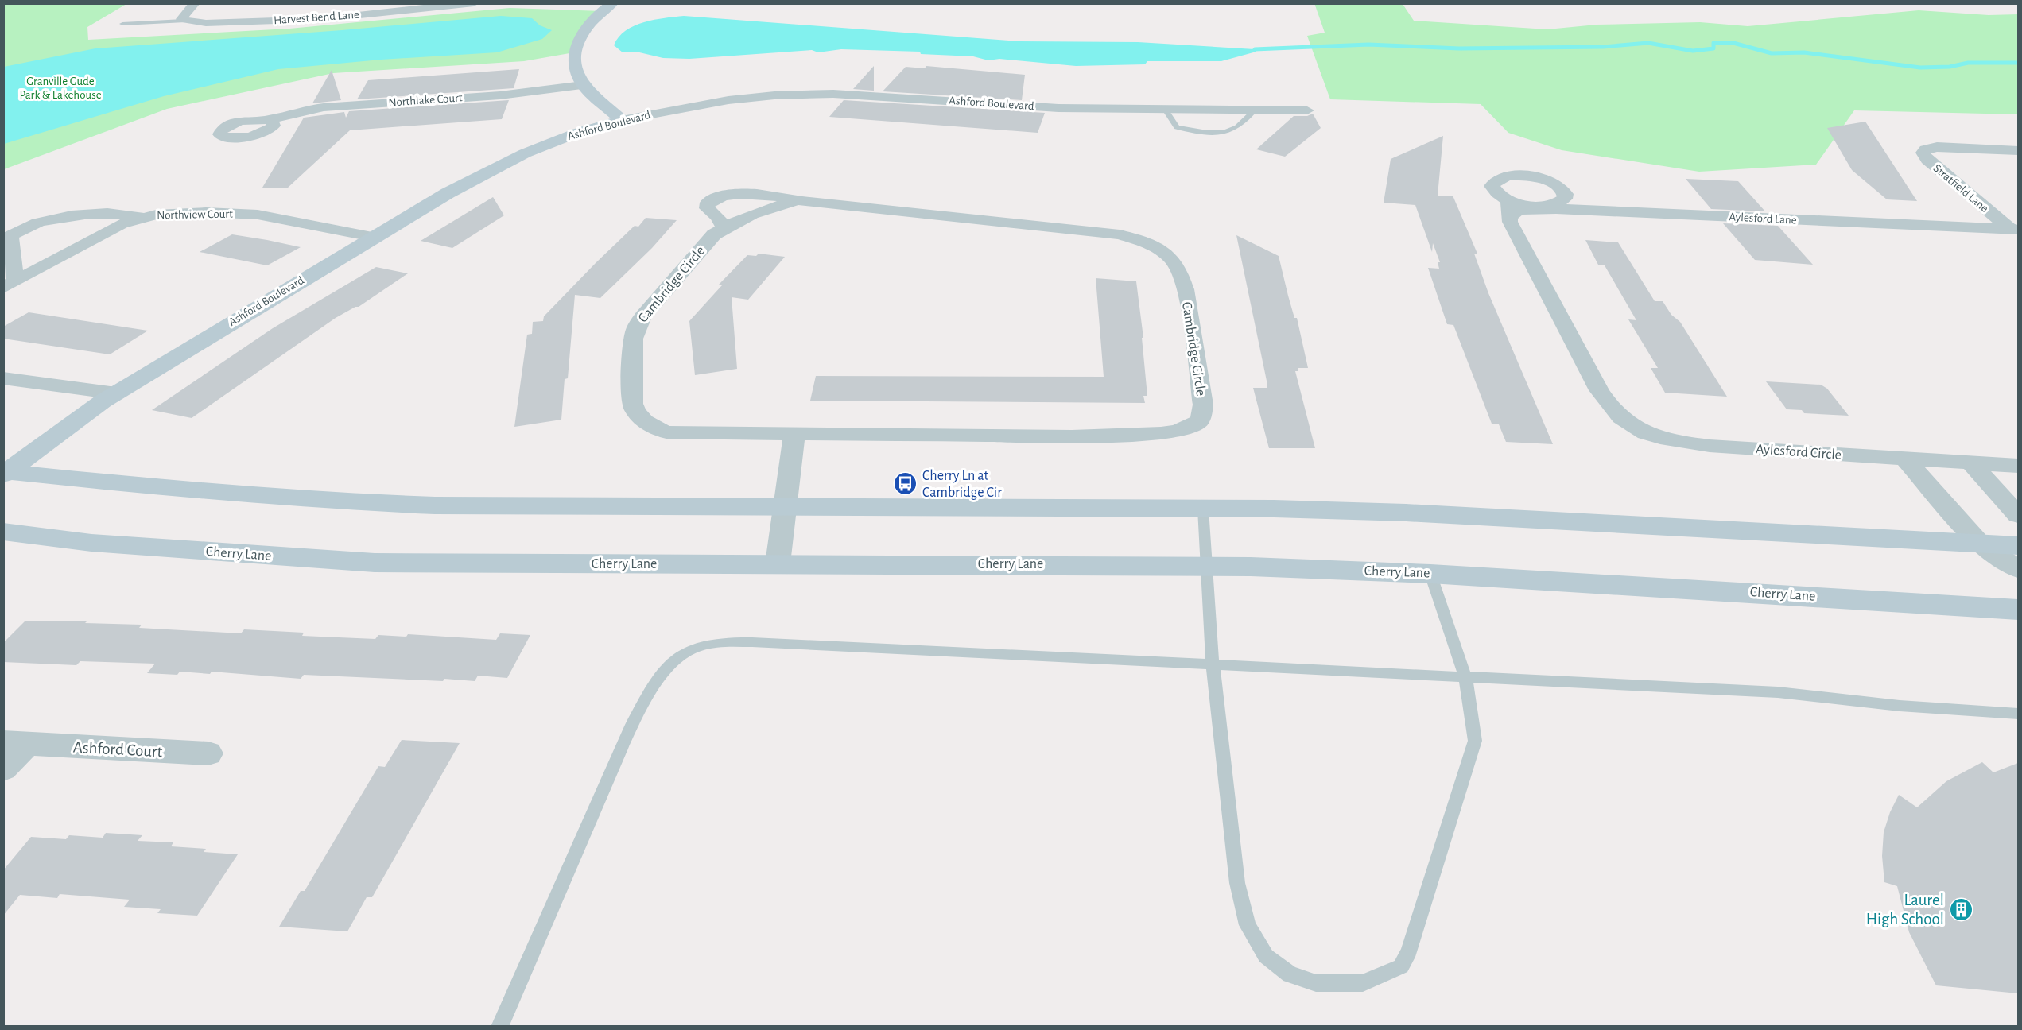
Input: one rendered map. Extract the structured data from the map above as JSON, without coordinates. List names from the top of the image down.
{
  "streets": {
    "main road": ["Ashford Boulevard", "Cherry Lane"],
    "street": [
      "Harvest Bend Lane",
      "Northlake Court",
      "Stratfield Lane",
      "Northview Court",
      "Aylesford Lane",
      "Cambridge Circle",
      "Aylesford Circle",
      "Ashford Court"
    ]
  },
  "crossings": [
    ["Ashford Boulevard", "Northview Court"],
    ["Stratfield Lane", "Aylesford Lane"],
    ["Aylesford Lane", "Aylesford Circle"]
  ],
  "parks": ["Granville Gude Park & Lakehouse"],
  "places": {
    "bus stop": ["Cherry Ln at Cambridge Cir"],
    "building": ["Laurel High School"]
  }
}
